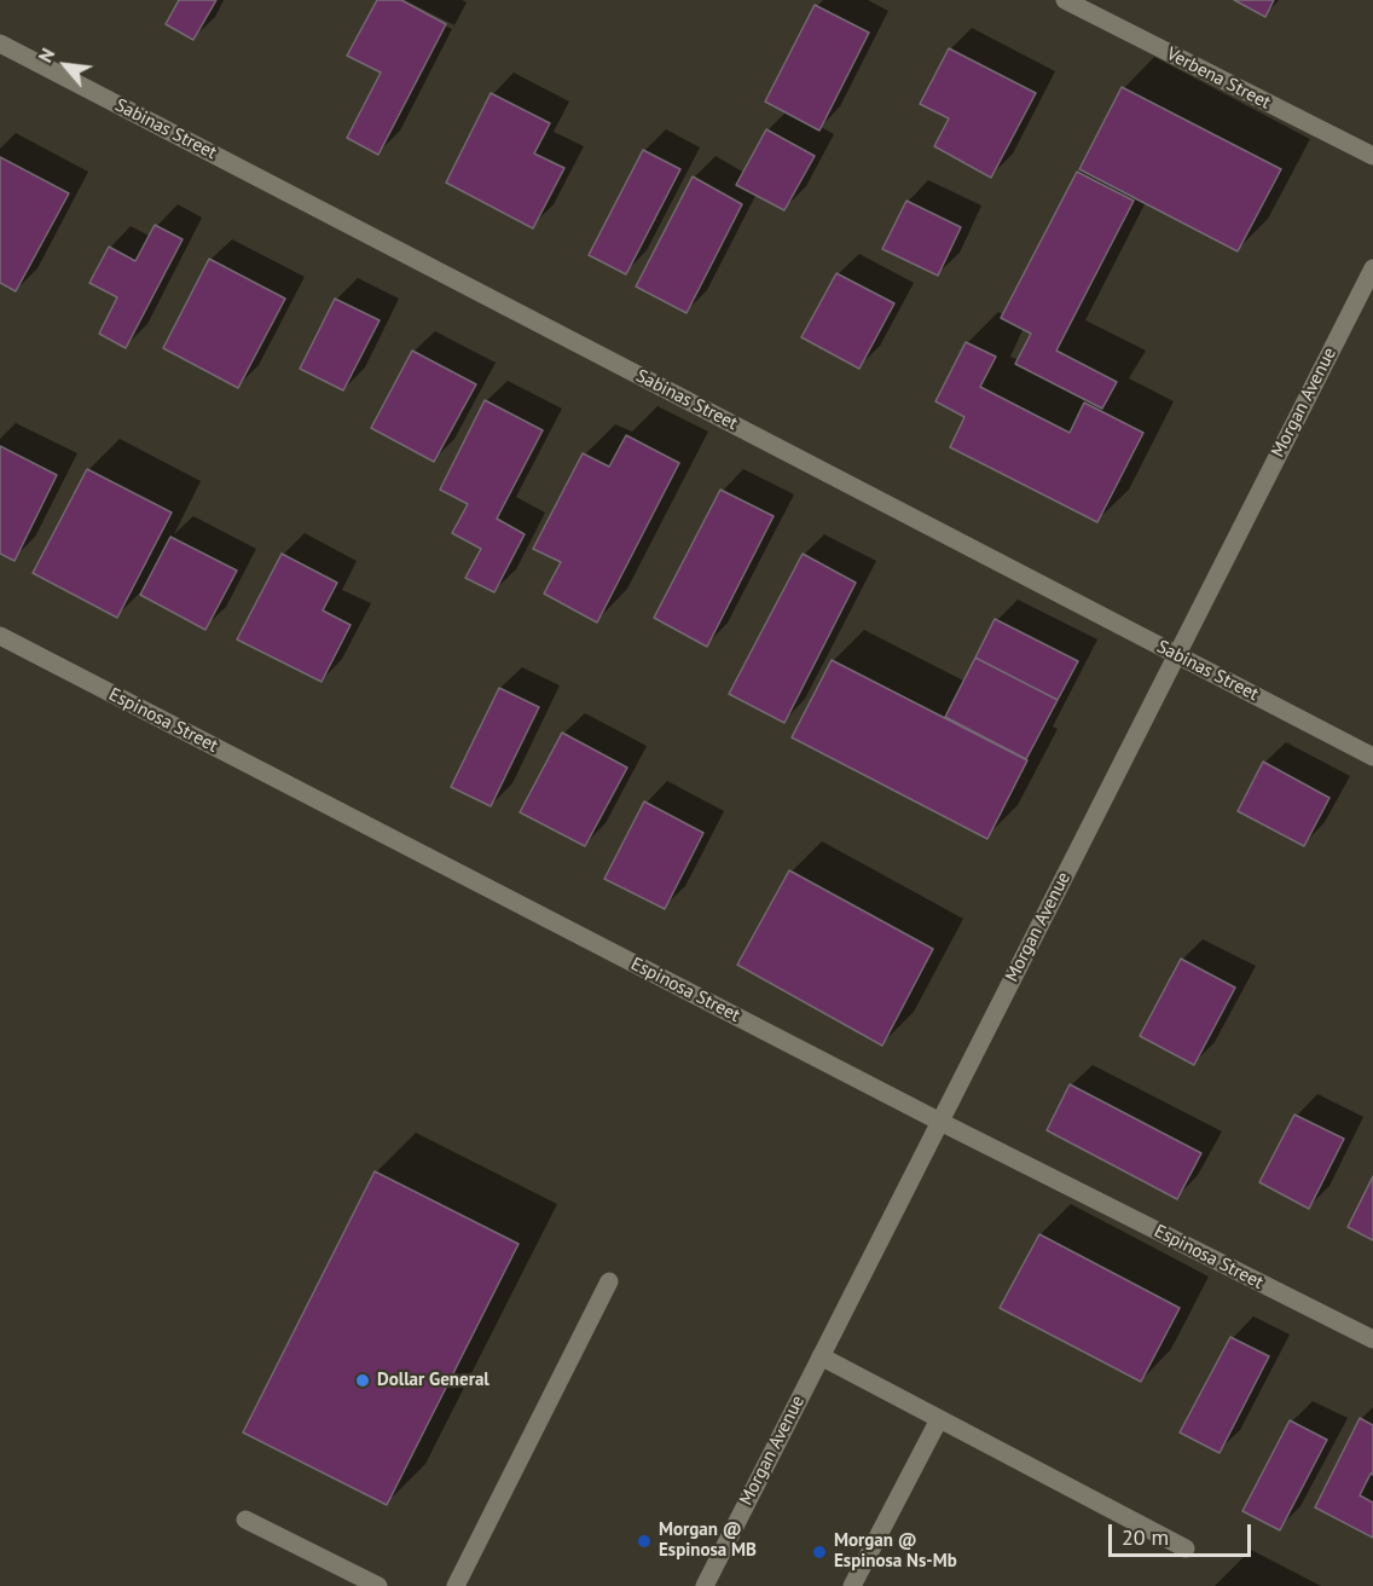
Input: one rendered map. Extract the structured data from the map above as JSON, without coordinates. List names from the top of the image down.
{
  "streets": {
    "street": [
      "Verbena Street",
      "Sabinas Street",
      "Morgan Avenue",
      "Espinosa Street"
    ]
  },
  "crossings": [
    ["Sabinas Street", "Morgan Avenue"],
    ["Morgan Avenue", "Espinosa Street"]
  ],
  "places": ["Dollar General", "Morgan @ Espinosa MB", "Morgan @ Espinosa Ns-Mb"],
  "scale_bar": "20 m",
  "north": "top left"
}
